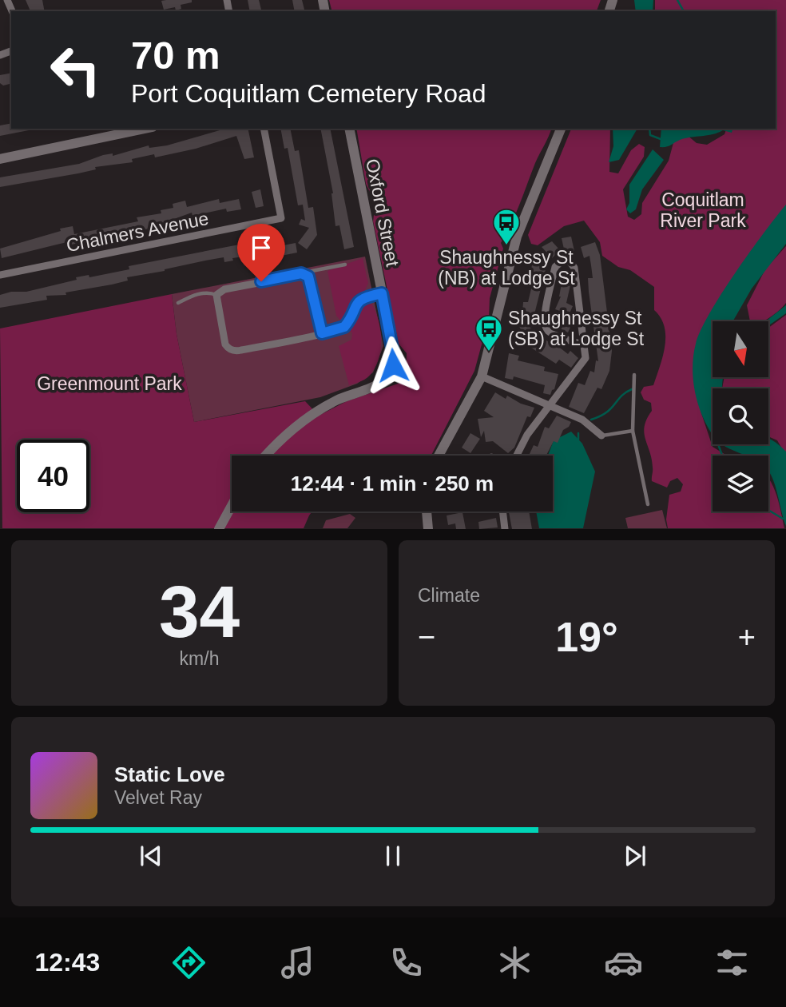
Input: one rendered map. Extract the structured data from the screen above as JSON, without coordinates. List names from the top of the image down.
{
  "streets": {
    "street": ["Oxford Street", "Chalmers Avenue"]
  },
  "parks": ["Coquitlam River Park", "Greenmount Park"],
  "places": {
    "bus stop": ["Shaughnessy St (NB) at Lodge St", "Shaughnessy St (SB) at Lodge St"]
  },
  "north": "bottom",
  "page": {
    "turn": ["70 m", "Port Coquitlam Cemetery Road"],
    "limit": "40",
    "trip": "12:44 · 1 min · 250 m",
    "tile": [
      ["34", "km/h"],
      "Climate"
    ],
    "heat": ["−", "19°", "+"],
    "song": ["Static Love", "Velvet Ray"],
    "tabs": "12:43"
  }
}
